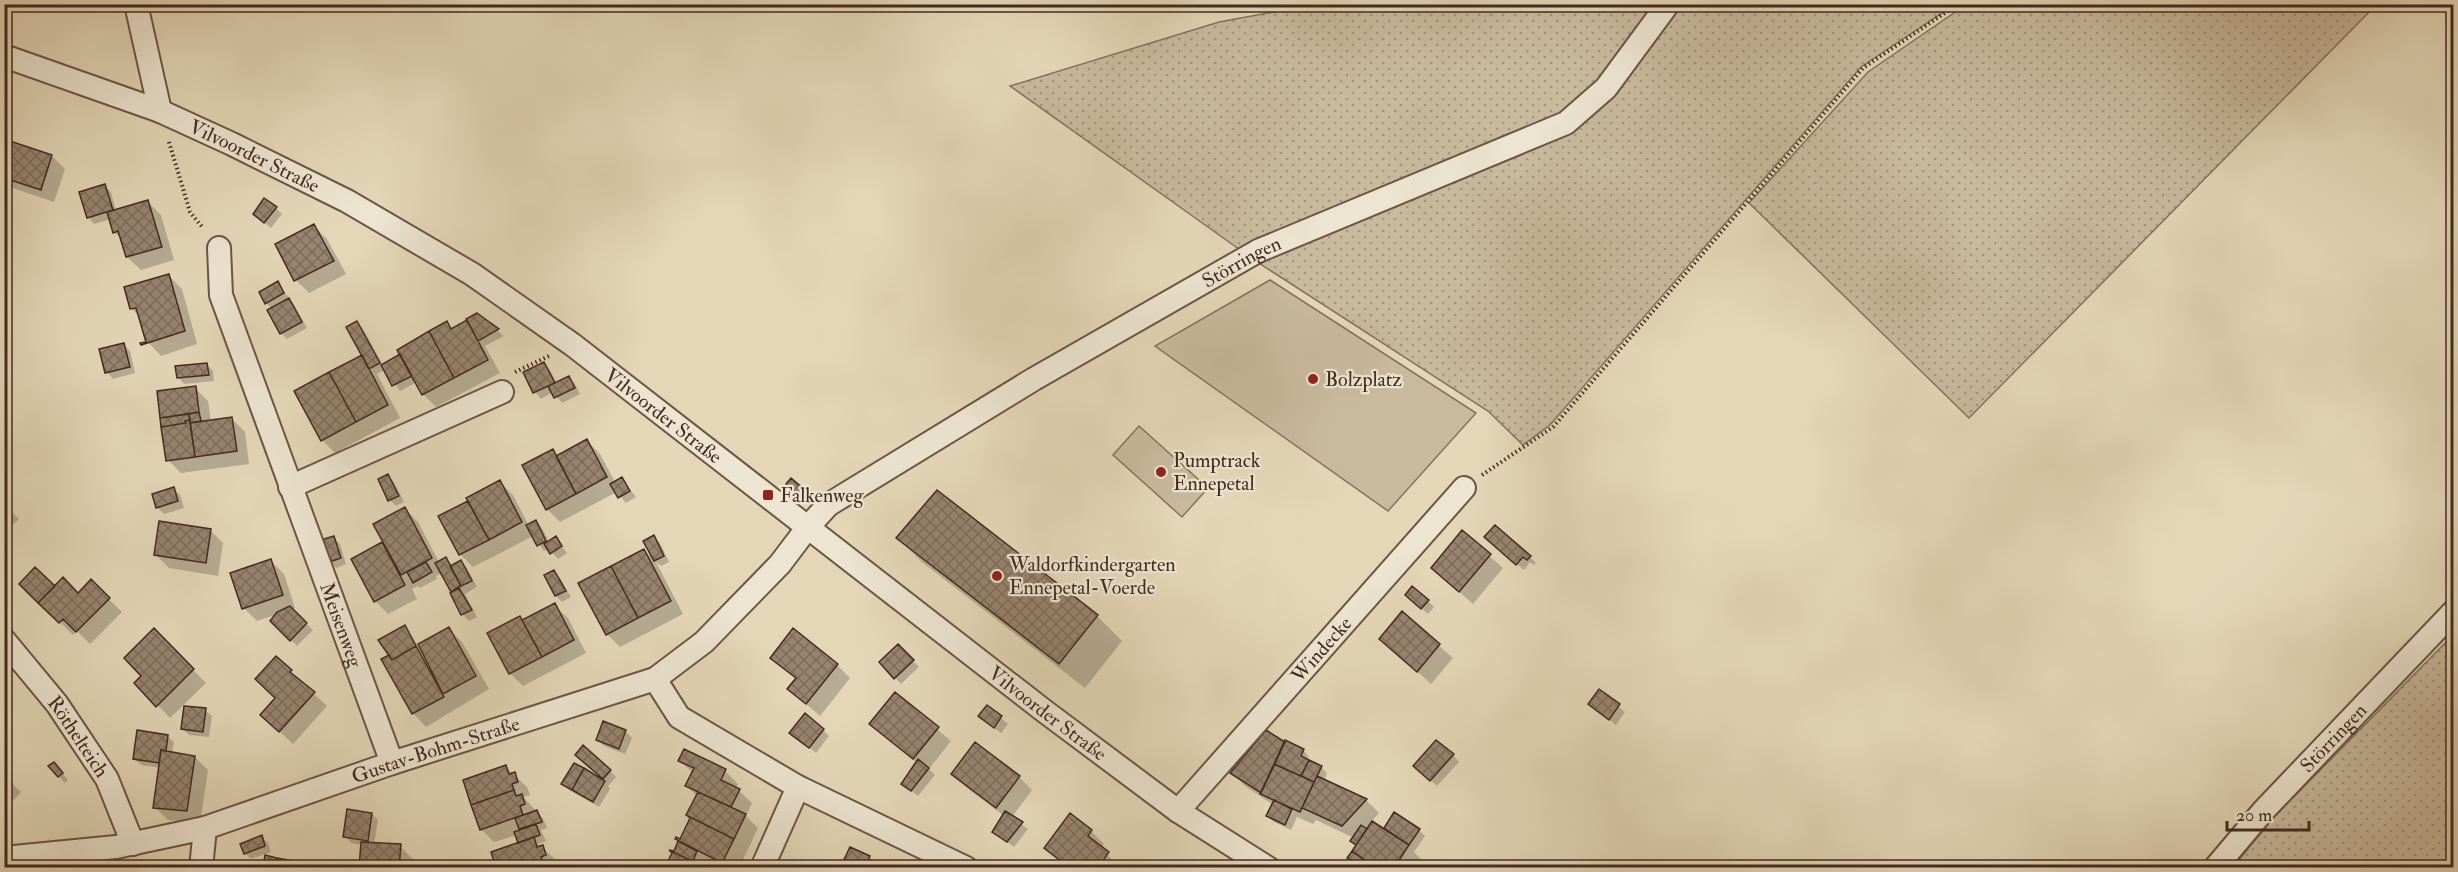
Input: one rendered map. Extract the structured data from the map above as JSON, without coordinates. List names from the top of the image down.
{
  "streets": {
    "street": [
      "Vilvoorder Straße",
      "Störringen",
      "Meisenweg",
      "Windecke",
      "Röthelteich",
      "Gustav-Bohm-Straße"
    ]
  },
  "crossings": [
    ["Vilvoorder Straße", "Störringen"],
    ["Vilvoorder Straße", "Windecke"],
    ["Vilvoorder Straße", "Gustav-Bohm-Straße"],
    ["Störringen", "Gustav-Bohm-Straße"],
    ["Meisenweg", "Gustav-Bohm-Straße"],
    ["Röthelteich", "Gustav-Bohm-Straße"]
  ],
  "places": {
    "other": ["Bolzplatz", "Pumptrack Ennepetal", "Waldorfkindergarten Ennepetal-Voerde"],
    "transit": ["Falkenweg"]
  },
  "scale_bar": "20 m"
}
